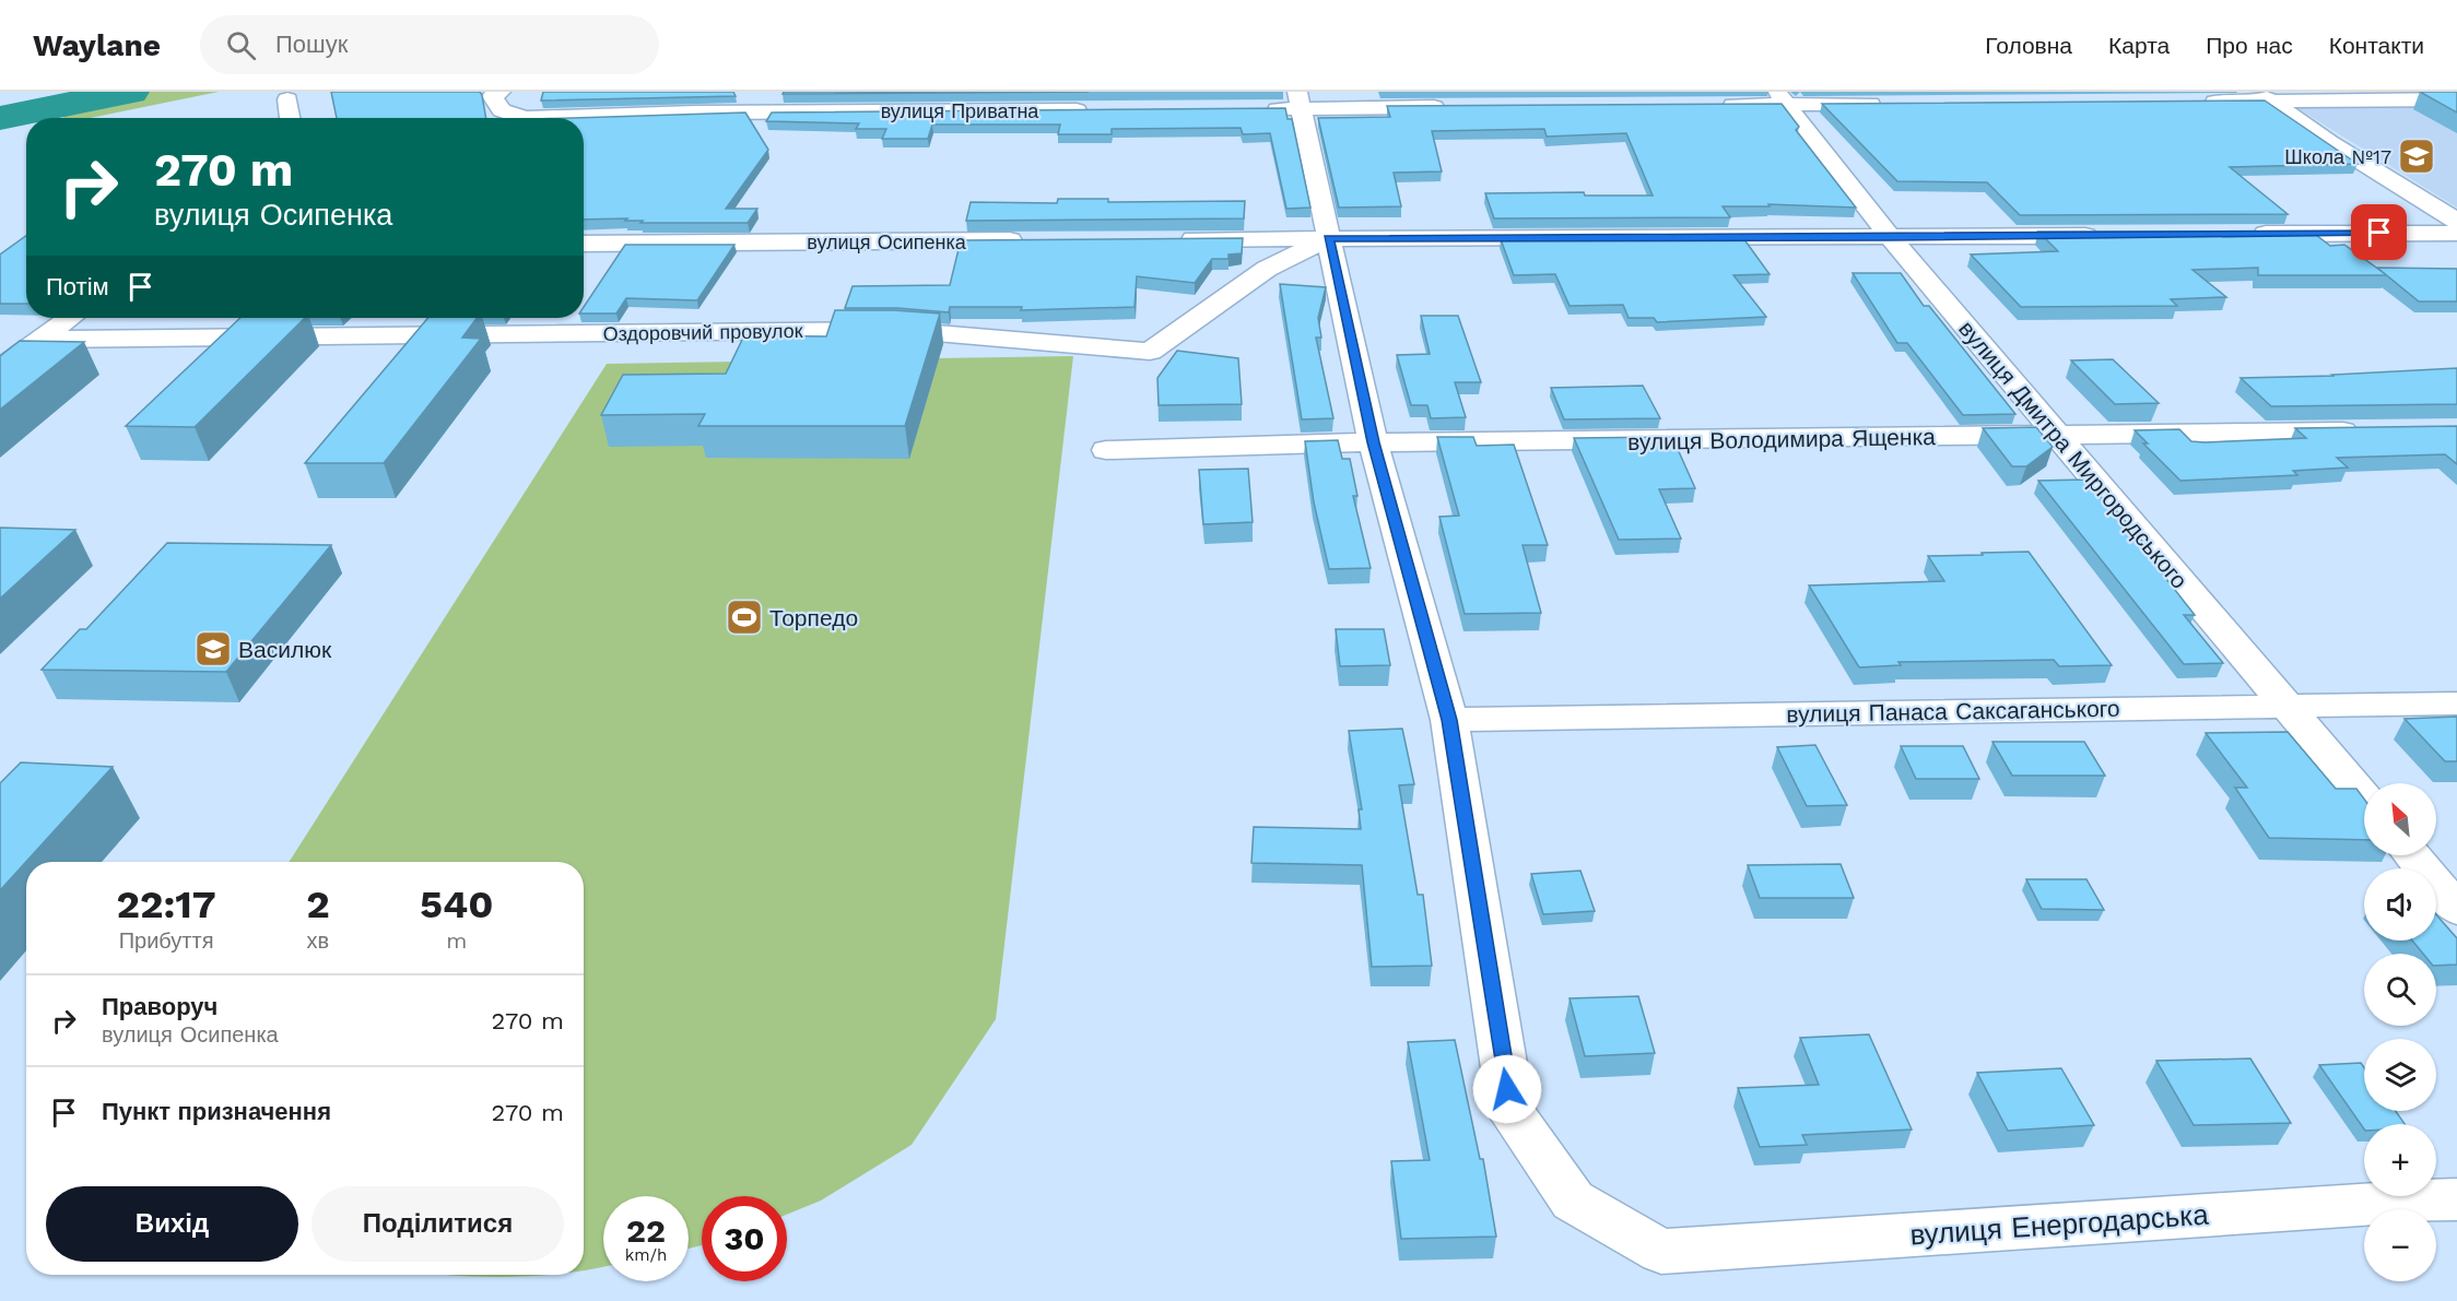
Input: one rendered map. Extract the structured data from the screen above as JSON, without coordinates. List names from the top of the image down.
{
  "streets": {
    "street": [
      "вулиця Приватна",
      "вулиця Осипенка",
      "Оздоровчий провулок",
      "вулиця Володимира Ященка",
      "вулиця Дмитра Миргородського",
      "вулиця Панаса Саксаганського",
      "вулиця Енергодарська"
    ]
  },
  "crossings": [
    ["вулиця Володимира Ященка", "вулиця Дмитра Миргородського"],
    ["вулиця Дмитра Миргородського", "вулиця Панаса Саксаганського"],
    ["вулиця Панаса Саксаганського", "вулиця Енергодарська"]
  ],
  "places": {
    "school or university": ["Школа №17", "Василюк"],
    "sports": ["Торпедо"]
  },
  "north": "top left",
  "page": {
    "header": "Waylane",
    "search": "Пошук",
    "nav": [
      "Головна",
      "Карта",
      "Про нас",
      "Контакти"
    ],
    "turn": ["270 m", "вулиця Осипенка"],
    "then": "Потім",
    "map_buttons": ["+", "−"],
    "eta": [
      "22:17",
      "Прибуття",
      "2",
      "хв",
      "540",
      "m"
    ],
    "list": [
      {
        "name": "Праворуч",
        "note": "вулиця Осипенка",
        "value": "270 m"
      },
      {
        "name": "Пункт призначення",
        "value": "270 m"
      }
    ],
    "buttons": ["Вихід", "Поділитися"],
    "speed": "22 km/h",
    "limit": "30"
  }
}
